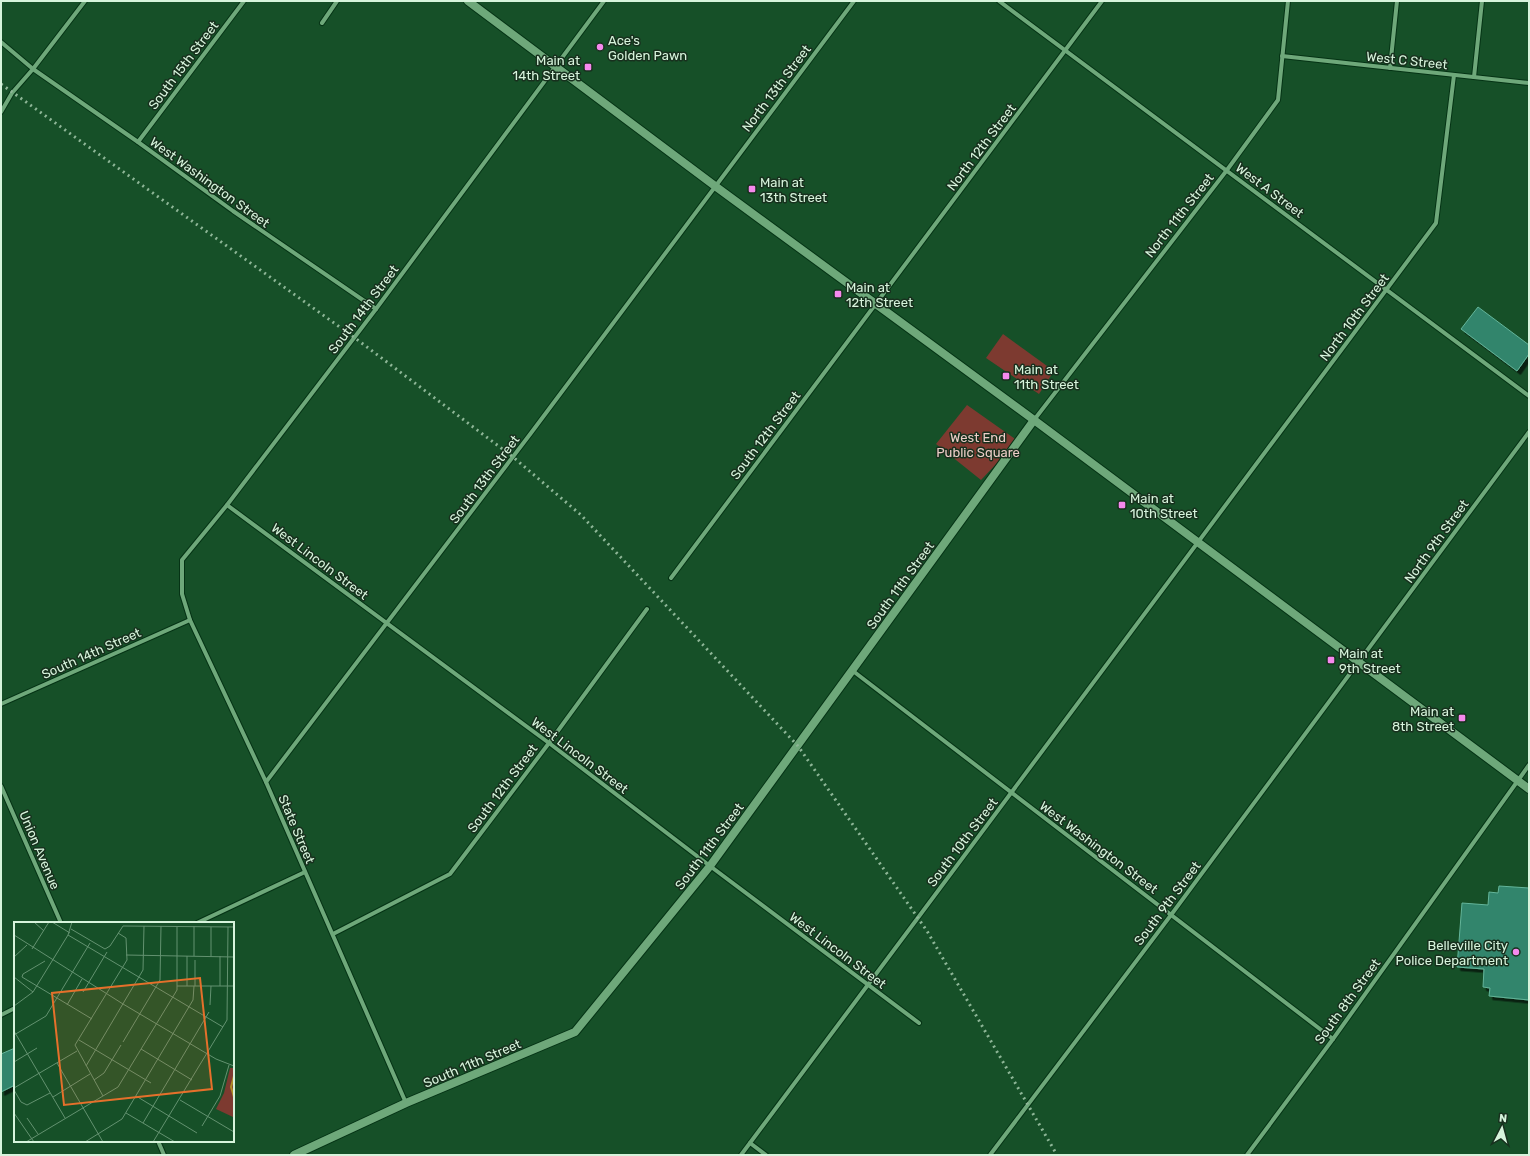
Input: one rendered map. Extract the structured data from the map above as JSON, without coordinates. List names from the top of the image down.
{
  "streets": {
    "main road": ["South 11th Street"],
    "street": [
      "West C Street",
      "South 15th Street",
      "North 13th Street",
      "North 12th Street",
      "West Washington Street",
      "West A Street",
      "North 11th Street",
      "South 14th Street",
      "North 10th Street",
      "South 12th Street",
      "South 13th Street",
      "North 9th Street",
      "West Lincoln Street",
      "State Street",
      "South 10th Street",
      "Union Avenue",
      "South 9th Street",
      "South 8th Street"
    ]
  },
  "crossings": [
    ["West C Street", "North 11th Street"],
    ["West C Street", "North 10th Street"],
    ["South 15th Street", "West Washington Street"],
    ["North 13th Street", "South 13th Street"],
    ["North 12th Street", "West A Street"],
    ["North 12th Street", "South 12th Street"],
    ["West Washington Street", "South 14th Street"],
    ["West Washington Street", "South 11th Street"],
    ["West Washington Street", "South 10th Street"],
    ["West Washington Street", "South 9th Street"],
    ["West Washington Street", "South 8th Street"],
    ["West A Street", "North 11th Street"],
    ["West A Street", "North 10th Street"],
    ["North 11th Street", "South 11th Street"],
    ["South 14th Street", "West Lincoln Street"],
    ["South 14th Street", "State Street"],
    ["North 10th Street", "South 10th Street"],
    ["South 12th Street", "West Lincoln Street"],
    ["South 12th Street", "State Street"],
    ["South 13th Street", "West Lincoln Street"],
    ["South 13th Street", "State Street"],
    ["North 9th Street", "South 9th Street"],
    ["West Lincoln Street", "South 11th Street"],
    ["West Lincoln Street", "South 10th Street"],
    ["South 11th Street", "State Street"]
  ],
  "parks": ["West End Public Square"],
  "places": {
    "other": ["Ace's Golden Pawn", "Belleville City Police Department"],
    "transit": [
      "Main at 14th Street",
      "Main at 13th Street",
      "Main at 12th Street",
      "Main at 11th Street",
      "Main at 10th Street",
      "Main at 9th Street",
      "Main at 8th Street"
    ]
  },
  "north": "top"
}
